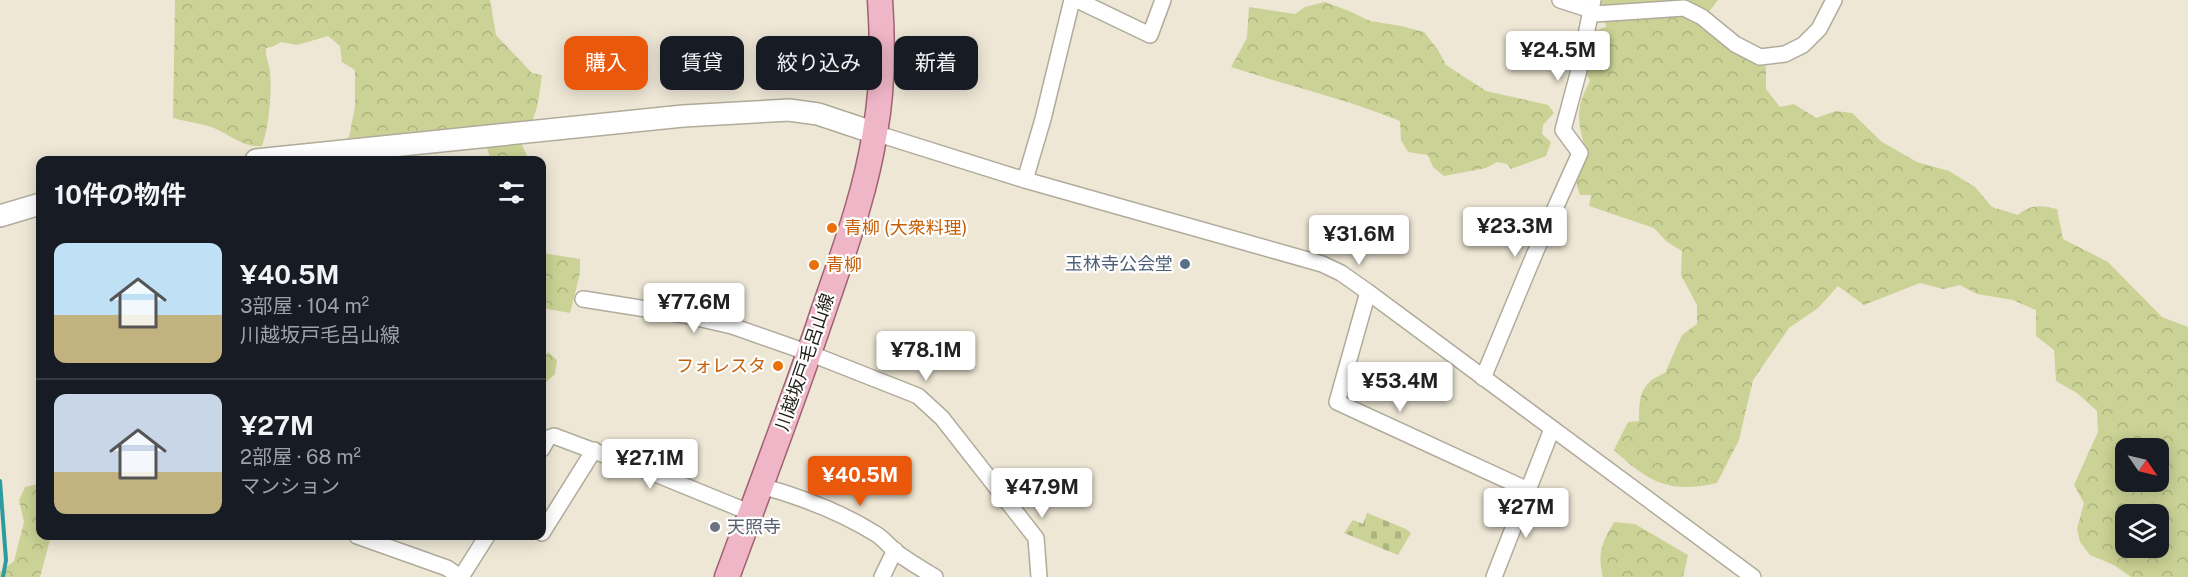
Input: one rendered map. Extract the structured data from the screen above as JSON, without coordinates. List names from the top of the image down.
{
  "streets": {
    "main road": ["川越坂戸毛呂山線"]
  },
  "places": [
    "青柳 (大衆料理)",
    "玉林寺公会堂",
    "青柳",
    "フォレスタ",
    "天照寺"
  ],
  "north": "bottom right",
  "page": {
    "price": [
      "¥24.5M",
      "¥23.3M",
      "¥31.6M",
      "¥77.6M",
      "¥78.1M",
      "¥53.4M",
      "¥27.1M",
      "¥40.5M",
      "¥47.9M",
      "¥27M"
    ],
    "chip": [
      "購入",
      "賃貸",
      "絞り込み",
      "新着"
    ],
    "heading": "10件の物件",
    "list": [
      {
        "name": "¥40.5M",
        "note": "3部屋 · 104 m² · 川越坂戸毛呂山線"
      },
      {
        "name": "¥27M",
        "note": "2部屋 · 68 m² · マンション"
      }
    ]
  }
}
